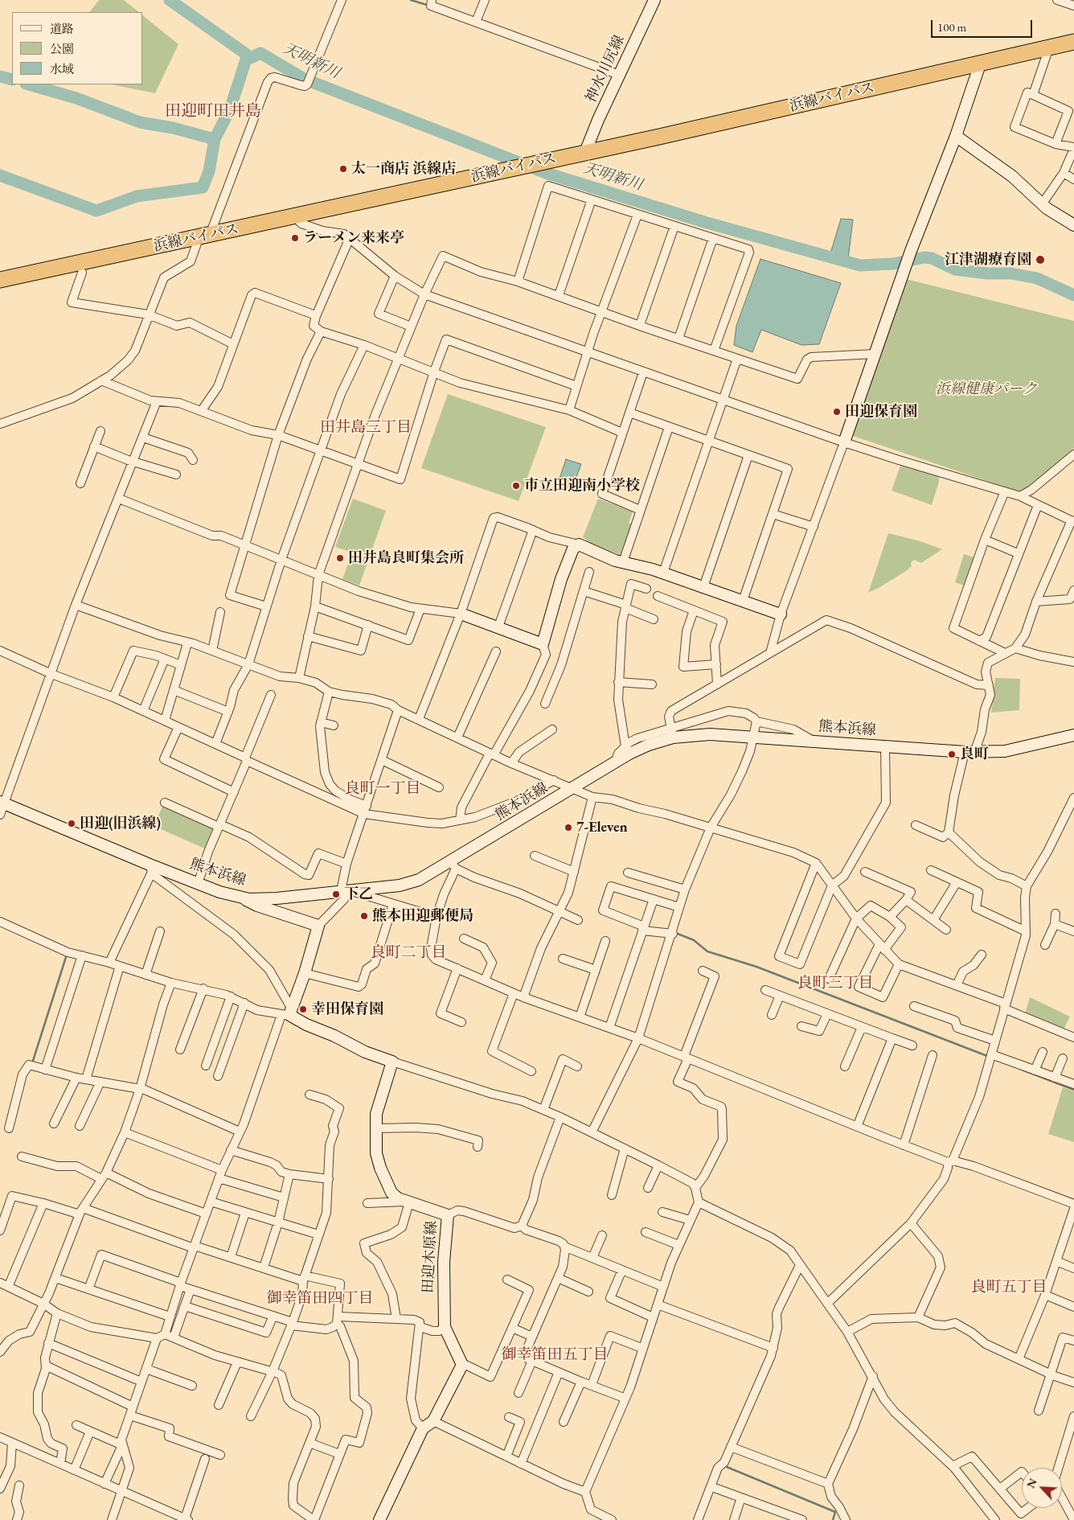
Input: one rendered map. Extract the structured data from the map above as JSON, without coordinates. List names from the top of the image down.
{
  "streets": {
    "highway": ["浜線バイパス"],
    "main road": ["神水川尻線", "熊本浜線", "田迎木原線"]
  },
  "crossings": [
    ["神水川尻線", "浜線バイパス"]
  ],
  "districts": [
    "田迎町田井島",
    "田井島三丁目",
    "良町一丁目",
    "良町二丁目",
    "良町三丁目",
    "良町五丁目",
    "御幸笛田四丁目",
    "御幸笛田五丁目"
  ],
  "water": ["天明新川"],
  "parks": ["浜線健康パーク"],
  "places": [
    "太一商店 浜線店",
    "ラーメン来来亭",
    "江津湖療育園",
    "田迎保育園",
    "市立田迎南小学校",
    "田井島良町集会所",
    "良町",
    "田迎(旧浜線)",
    "7-Eleven",
    "下乙",
    "熊本田迎郵便局",
    "幸田保育園"
  ],
  "legend": ["道路", "公園", "水域"],
  "scale_bar": "100 m",
  "north": "top left"
}
